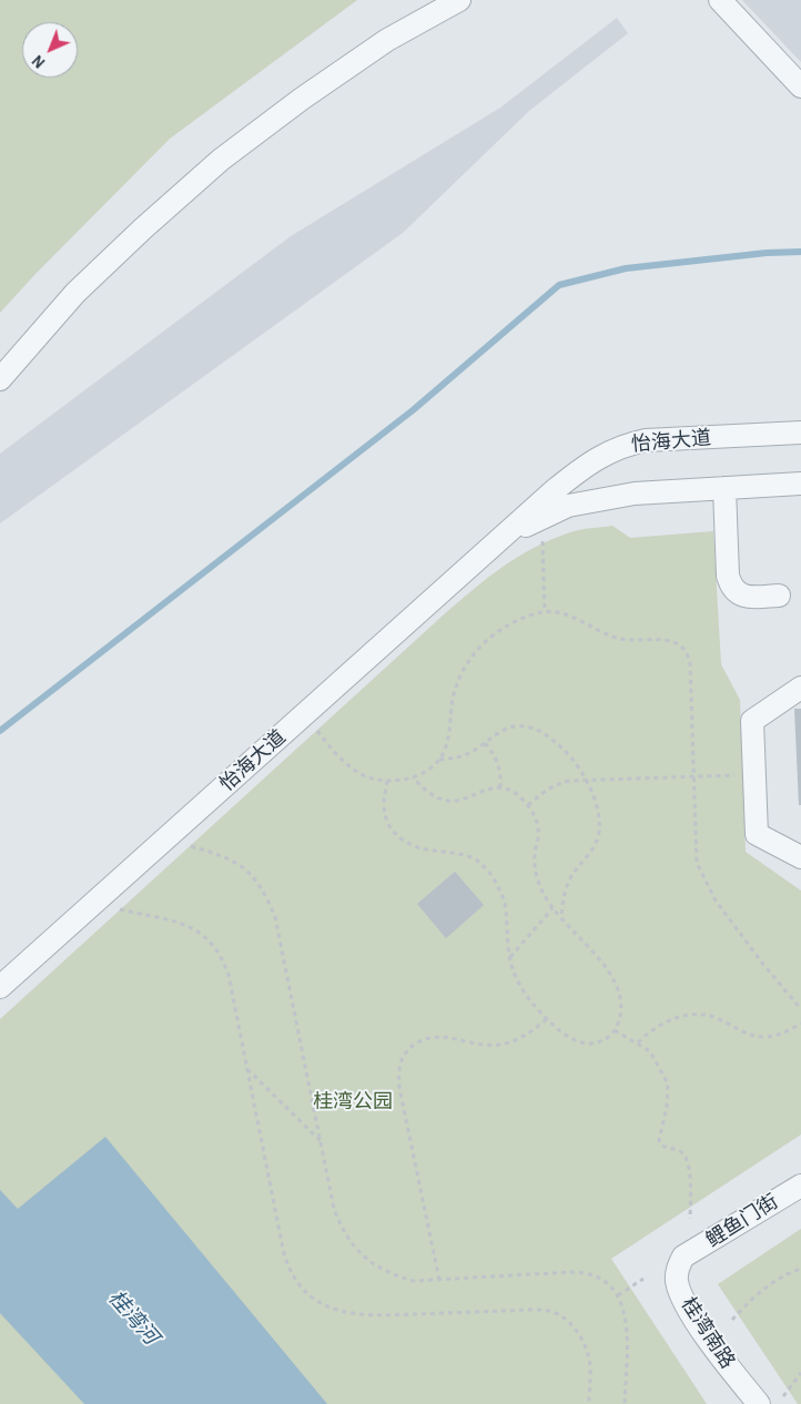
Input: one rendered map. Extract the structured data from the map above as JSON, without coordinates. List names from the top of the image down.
{
  "streets": {
    "street": ["怡海大道", "鲤鱼门街", "桂湾南路"]
  },
  "crossings": [
    ["鲤鱼门街", "桂湾南路"]
  ],
  "water": ["桂湾河"],
  "parks": ["桂湾公园"],
  "north": "bottom left"
}
